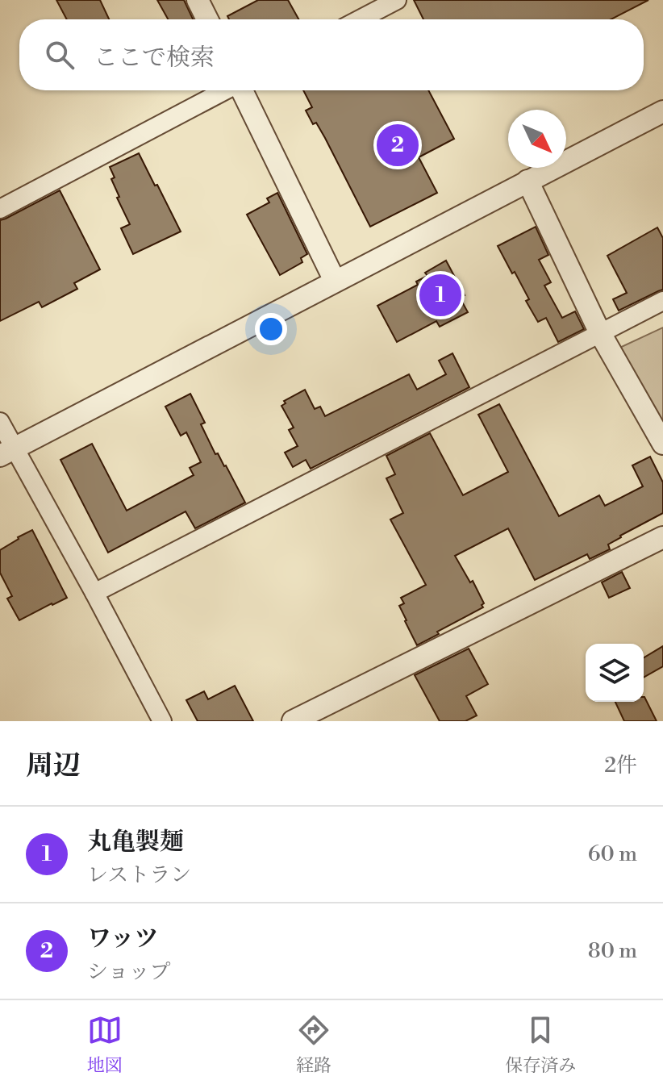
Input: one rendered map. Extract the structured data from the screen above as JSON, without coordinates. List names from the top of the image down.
{
  "north": "bottom right",
  "page": {
    "search": "ここで検索",
    "pins": ["2", "1"],
    "heading": ["周辺", "2件"],
    "list": [
      {
        "mark": "1",
        "name": "丸亀製麺",
        "note": "レストラン",
        "value": "60 m"
      },
      {
        "mark": "2",
        "name": "ワッツ",
        "note": "ショップ",
        "value": "80 m"
      }
    ],
    "nav": ["地図", "経路", "保存済み"]
  }
}
